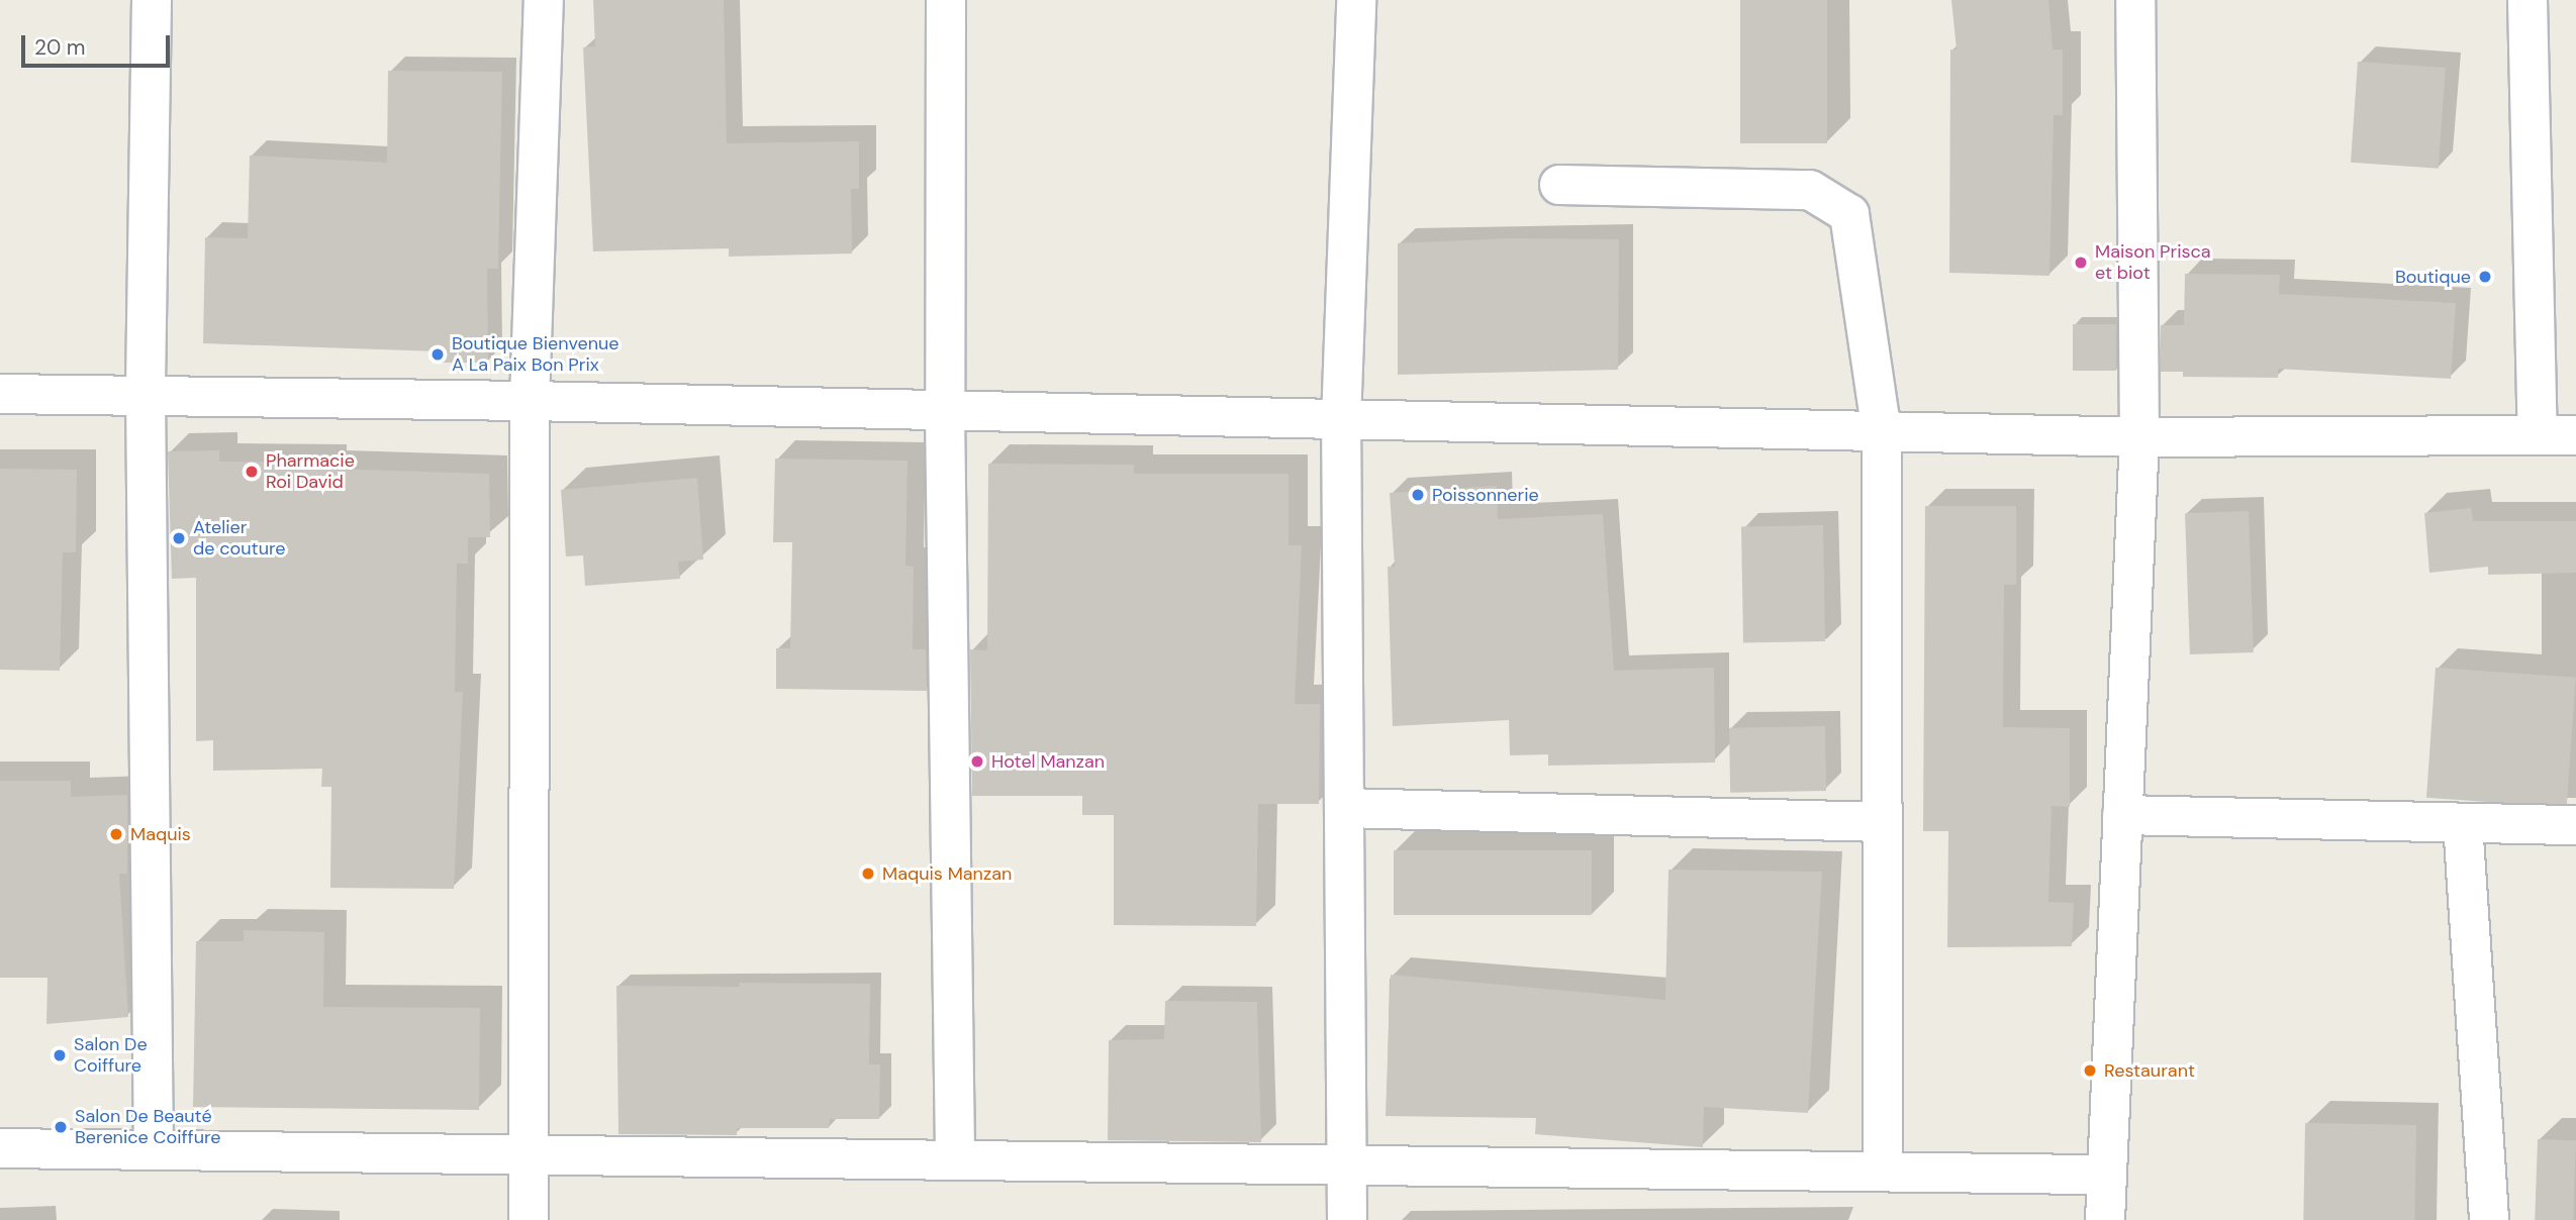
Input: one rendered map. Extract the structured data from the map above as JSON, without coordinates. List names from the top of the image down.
{
  "places": [
    "Maison Prisca et biot",
    "Boutique",
    "Boutique Bienvenue A La Paix Bon Prix",
    "Pharmacie Roi David",
    "Poissonnerie",
    "Atelier de couture",
    "Hotel Manzan",
    "Maquis",
    "Maquis Manzan",
    "Salon De Coiffure",
    "Restaurant",
    "Salon De Beauté Berenice Coiffure"
  ],
  "scale_bar": "20 m"
}
